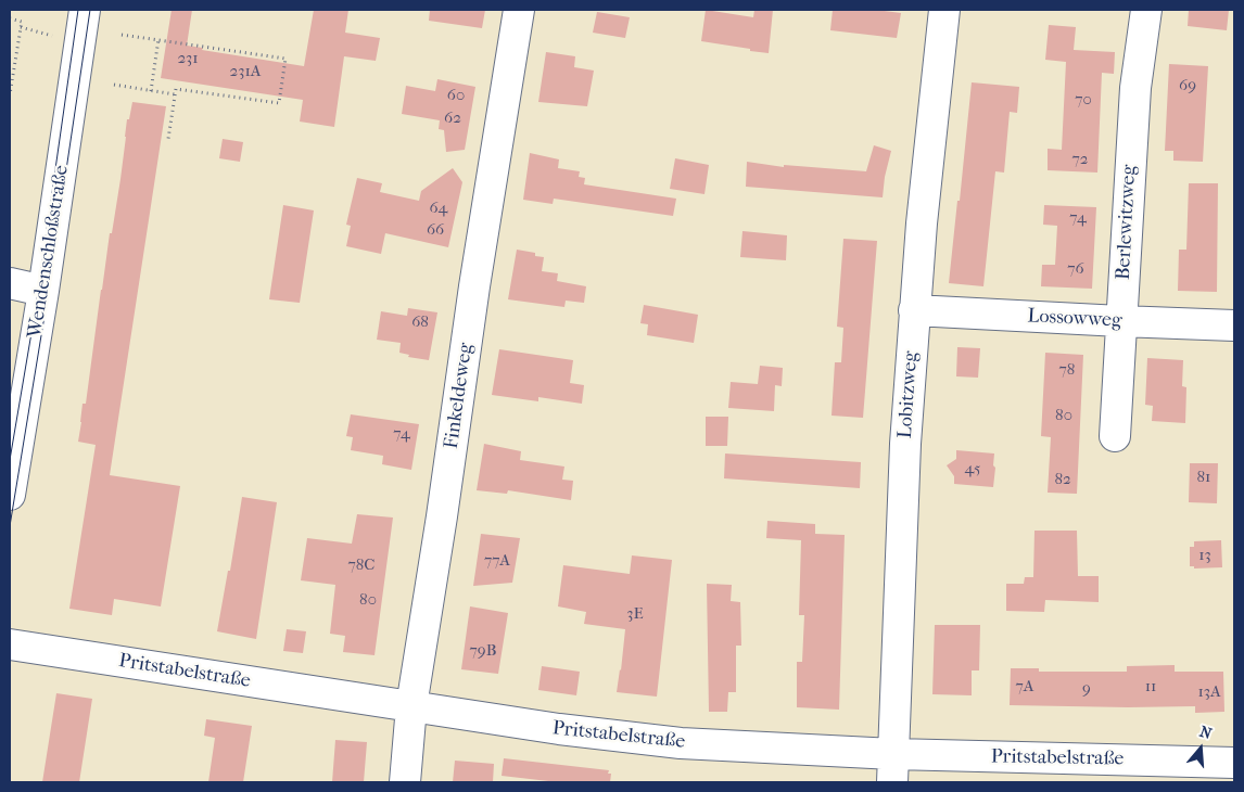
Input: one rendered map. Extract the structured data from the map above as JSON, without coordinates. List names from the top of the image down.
{
  "streets": {
    "street": [
      "Berlewitzweg",
      "Wendenschloßstraße",
      "Lossowweg",
      "Lobitzweg",
      "Finkeldeweg",
      "Pritstabelstraße"
    ]
  },
  "crossings": [
    ["Berlewitzweg", "Lossowweg"],
    ["Lossowweg", "Lobitzweg"],
    ["Lobitzweg", "Pritstabelstraße"],
    ["Finkeldeweg", "Pritstabelstraße"]
  ],
  "house_numbers": [
    "231",
    "231A",
    "69",
    "60",
    "70",
    "62",
    "72",
    "64",
    "74",
    "66",
    "76",
    "68",
    "78",
    "80",
    "74",
    "45",
    "81",
    "82",
    "13",
    "77A",
    "78C",
    "80",
    "3E",
    "79B",
    "7A",
    "11",
    "9",
    "13A"
  ],
  "north": "top"
}
